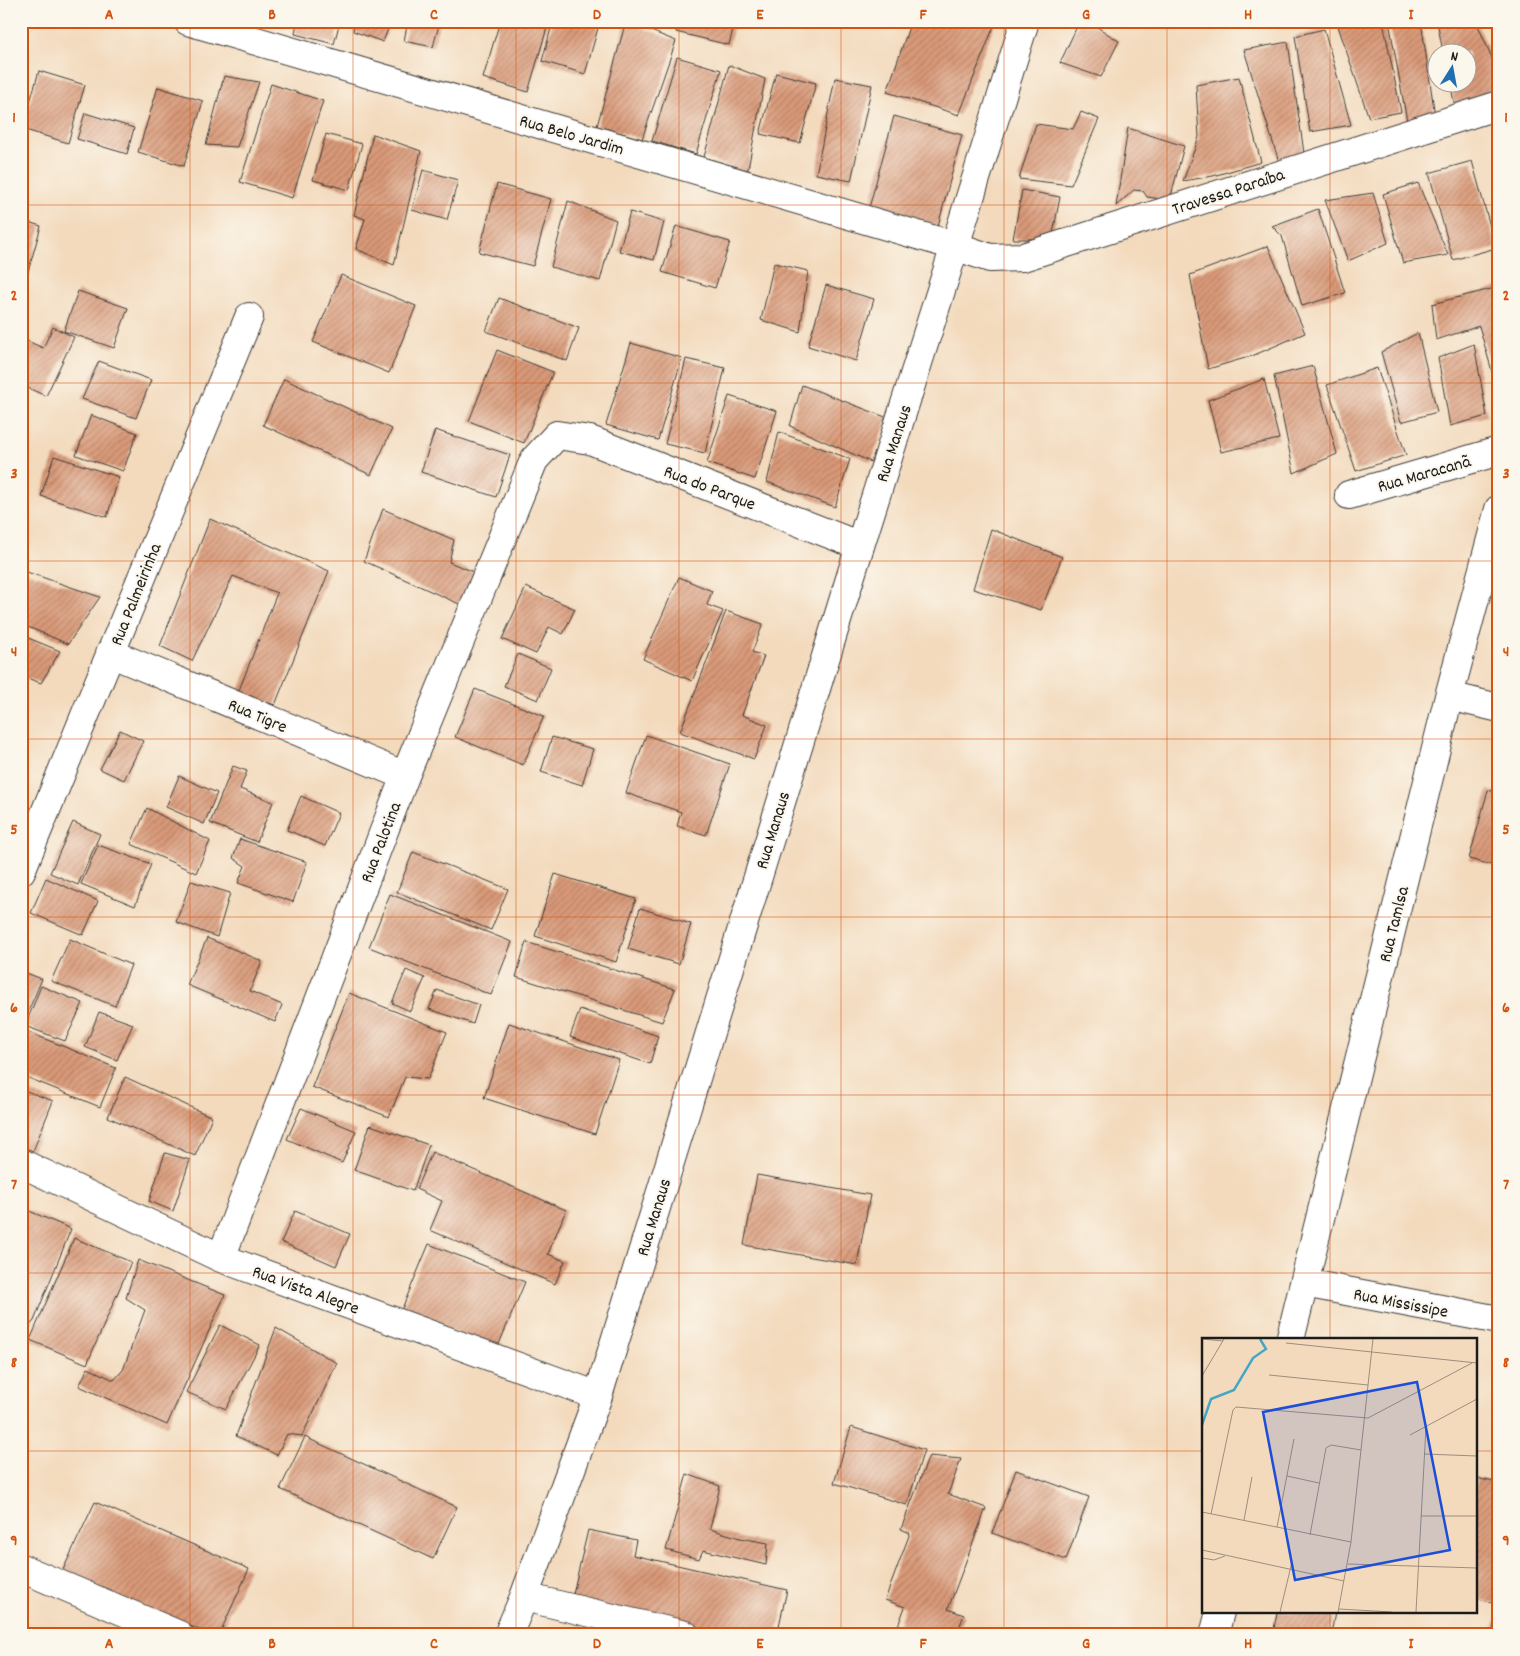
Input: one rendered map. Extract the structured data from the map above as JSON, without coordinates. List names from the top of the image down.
{
  "streets": {
    "street": [
      "Rua Belo Jardim",
      "Travessa Paraíba",
      "Rua Manaus",
      "Rua Maracanã",
      "Rua do Parque",
      "Rua Palmeirinha",
      "Rua Tigre",
      "Rua Palotina",
      "Rua Tamlsa",
      "Rua Vista Alegre",
      "Rua Mississipe"
    ]
  },
  "crossings": [
    ["Rua Belo Jardim", "Travessa Paraíba"],
    ["Rua Belo Jardim", "Rua Manaus"],
    ["Travessa Paraíba", "Rua Manaus"],
    ["Rua Manaus", "Rua do Parque"],
    ["Rua Manaus", "Rua Vista Alegre"],
    ["Rua do Parque", "Rua Palotina"],
    ["Rua Palmeirinha", "Rua Tigre"],
    ["Rua Tigre", "Rua Palotina"],
    ["Rua Palotina", "Rua Vista Alegre"],
    ["Rua Tamlsa", "Rua Mississipe"]
  ],
  "north": "top",
  "grid": {
    "columns": [
      "A",
      "B",
      "C",
      "D",
      "E",
      "F",
      "G",
      "H",
      "I"
    ],
    "rows": [
      "1",
      "2",
      "3",
      "4",
      "5",
      "6",
      "7",
      "8",
      "9"
    ]
  }
}
